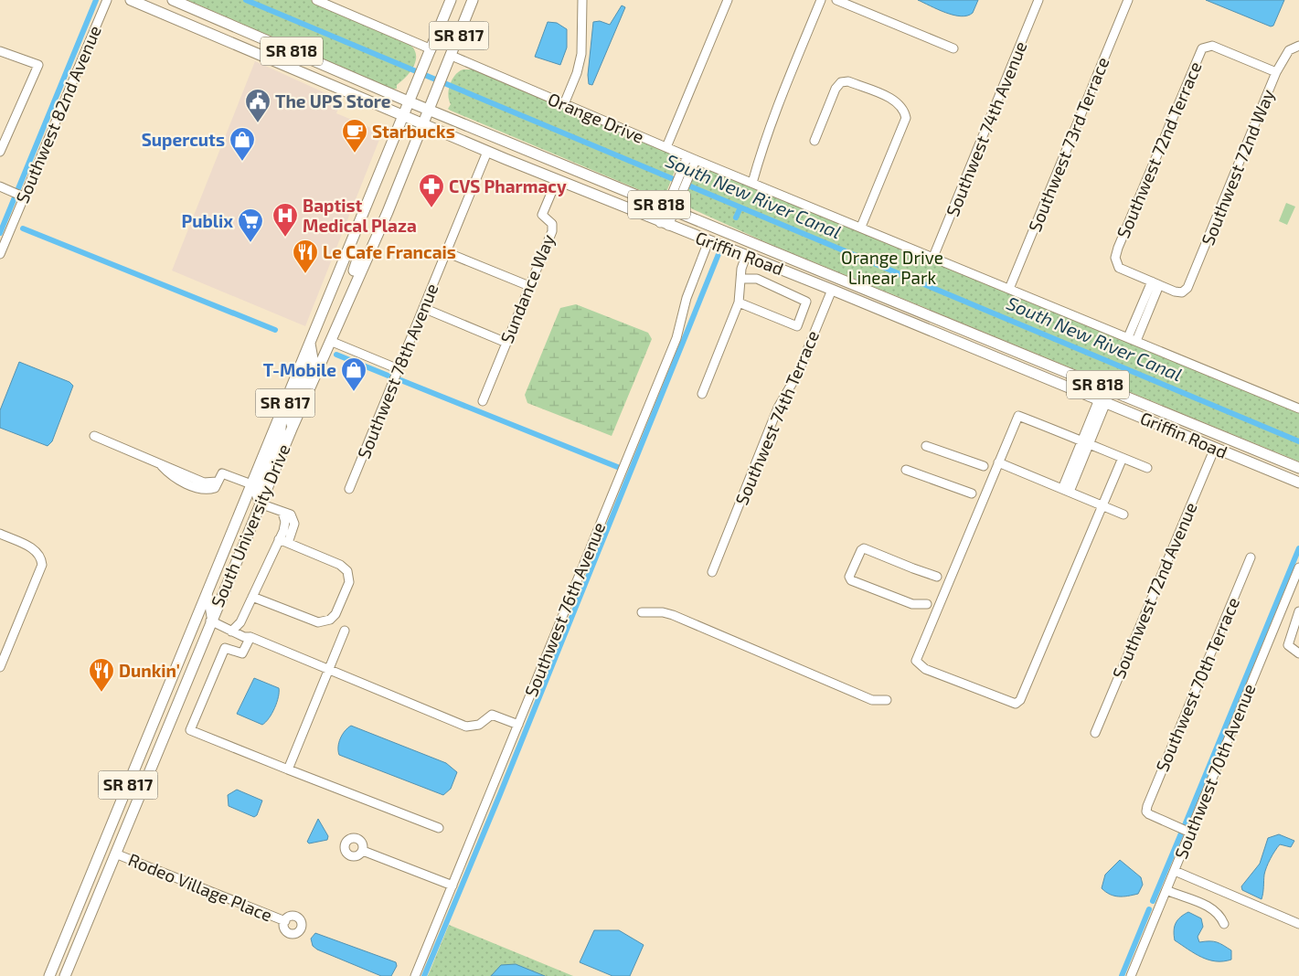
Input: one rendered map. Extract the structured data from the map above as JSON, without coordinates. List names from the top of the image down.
{
  "streets": {
    "main road": [
      "SR 817",
      "SR 818",
      "Griffin Road",
      "South University Drive"
    ],
    "street": [
      "Southwest 82nd Avenue",
      "Orange Drive",
      "Southwest 74th Avenue",
      "Southwest 73rd Terrace",
      "Southwest 72nd Terrace",
      "Southwest 72nd Way",
      "Sundance Way",
      "Southwest 78th Avenue",
      "Southwest 74th Terrace",
      "Southwest 72nd Avenue",
      "Southwest 76th Avenue",
      "Southwest 70th Terrace",
      "Southwest 70th Avenue",
      "Rodeo Village Place"
    ]
  },
  "crossings": [
    ["Orange Drive", "Southwest 74th Avenue"],
    ["Orange Drive", "Southwest 73rd Terrace"],
    ["Orange Drive", "South University Drive"],
    ["Southwest 72nd Terrace", "Southwest 72nd Way"],
    ["Griffin Road", "Sundance Way"],
    ["Griffin Road", "Southwest 78th Avenue"],
    ["Griffin Road", "Southwest 74th Terrace"],
    ["Griffin Road", "South University Drive"],
    ["Griffin Road", "Southwest 72nd Avenue"],
    ["Griffin Road", "Southwest 76th Avenue"],
    ["South University Drive", "Rodeo Village Place"],
    ["Southwest 70th Terrace", "Southwest 70th Avenue"]
  ],
  "water": ["South New River Canal"],
  "parks": ["Orange Drive Linear Park"],
  "places": {
    "public building": ["The UPS Store"],
    "cafe": ["Starbucks"],
    "shop": ["Supercuts", "T-Mobile"],
    "pharmacy": ["CVS Pharmacy"],
    "hospital": ["Baptist Medical Plaza"],
    "supermarket": ["Publix"],
    "restaurant": ["Le Cafe Francais", "Dunkin'"]
  }
}
